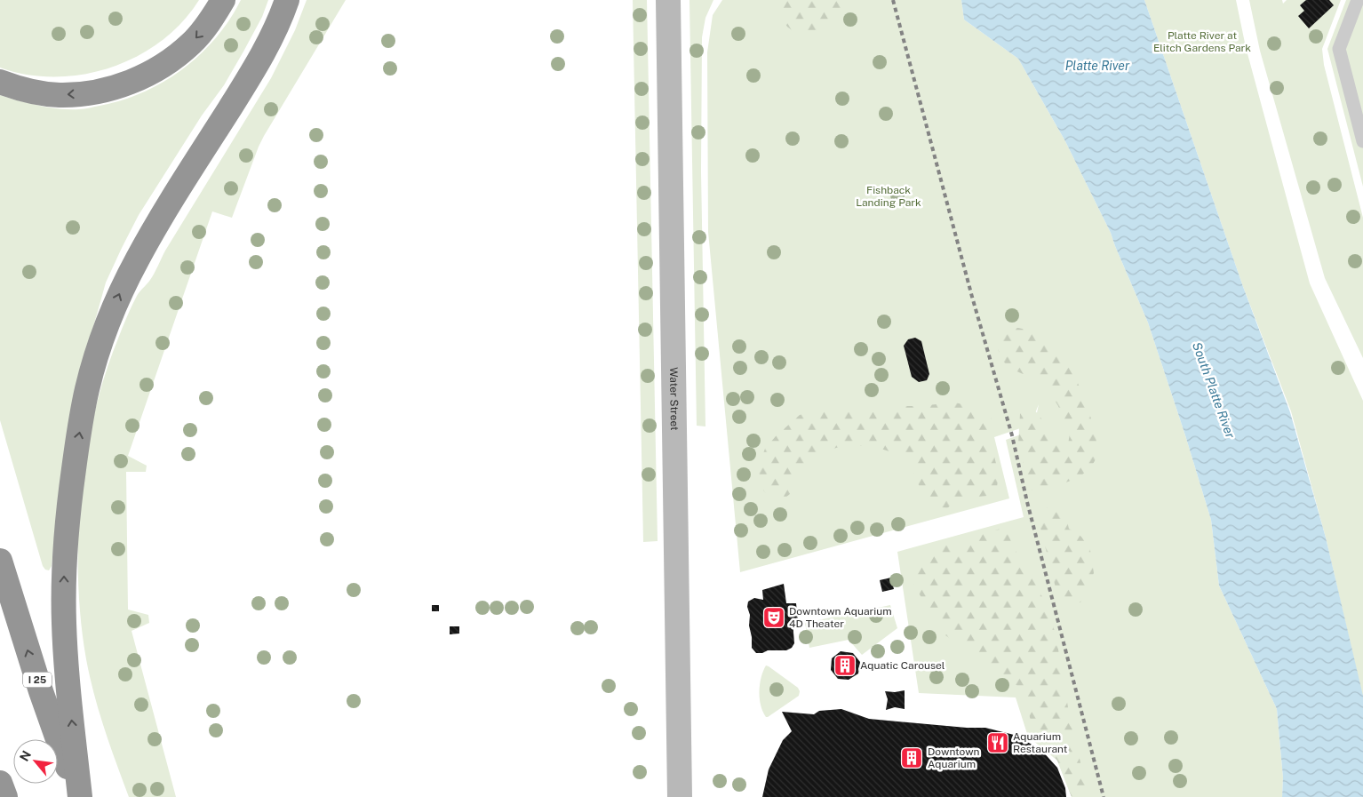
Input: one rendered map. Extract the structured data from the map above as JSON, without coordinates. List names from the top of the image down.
{
  "streets": {
    "highway": ["I 25"],
    "street": ["Water Street"]
  },
  "water": ["Platte River", "South Platte River"],
  "parks": ["Platte River at Elitch Gardens Park", "Fishback Landing Park"],
  "places": {
    "theatre": ["Downtown Aquarium 4D Theater"],
    "building": ["Aquatic Carousel", "Downtown Aquarium"],
    "restaurant": ["Aquarium Restaurant"]
  },
  "north": "top left"
}
